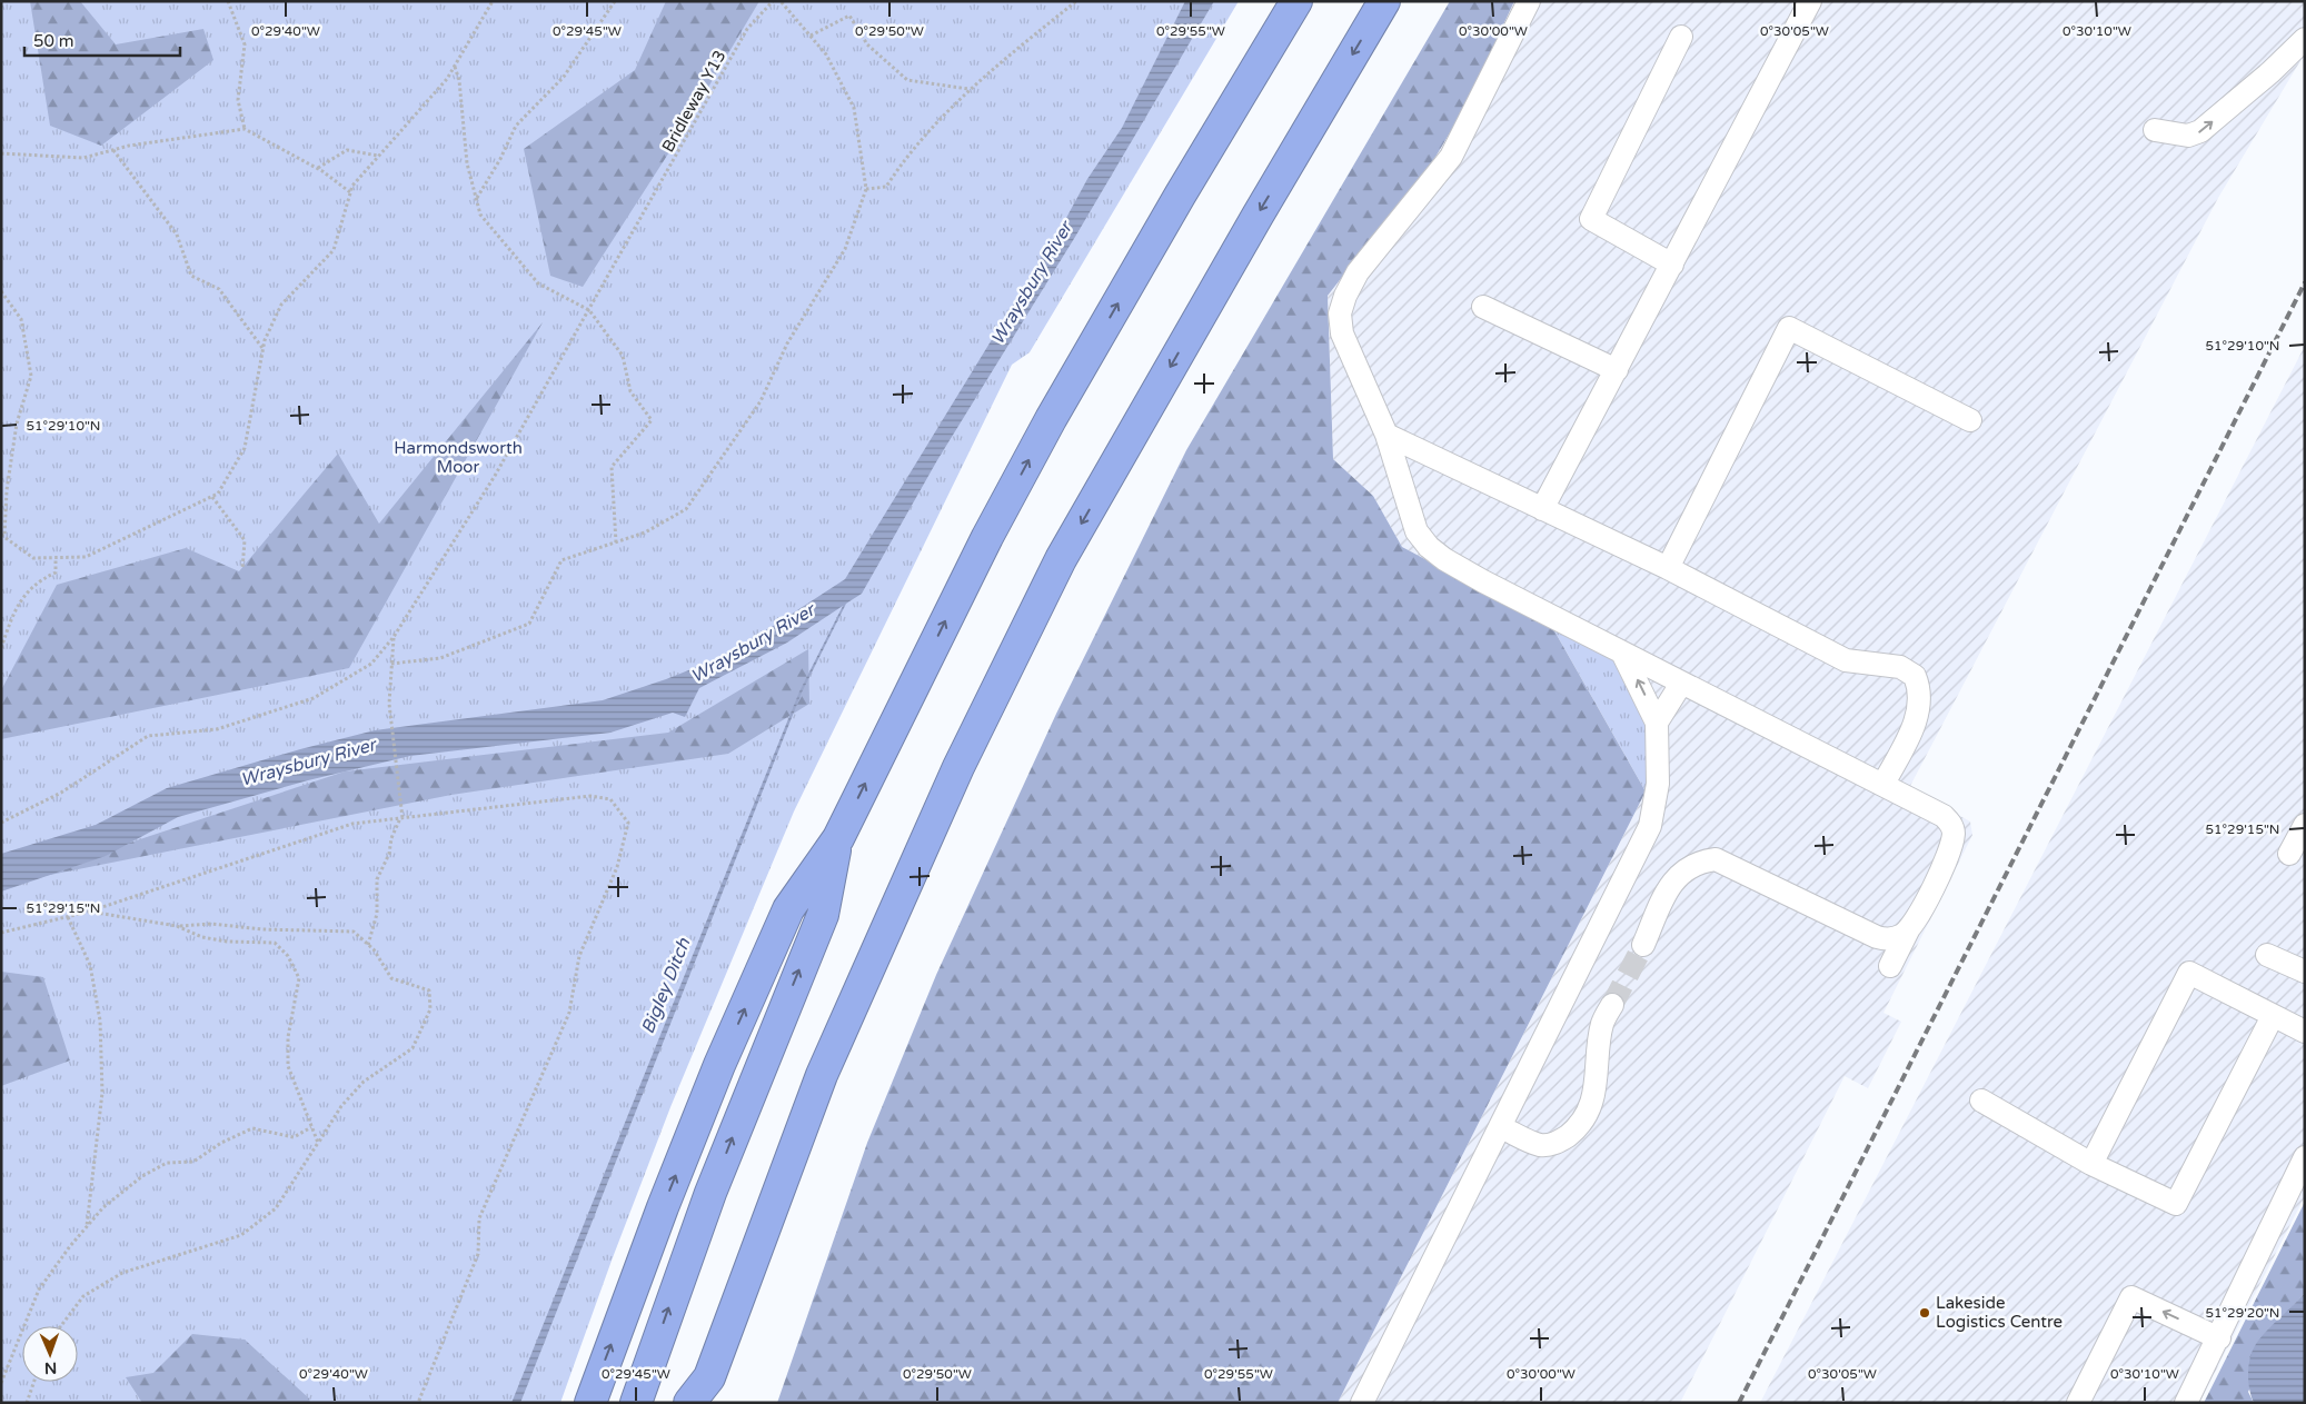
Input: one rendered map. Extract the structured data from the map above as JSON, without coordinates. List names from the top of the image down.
{
  "streets": {
    "path": ["Bridleway Y13"]
  },
  "water": ["Wraysbury River", "Bigley Ditch"],
  "parks": ["Harmondsworth Moor"],
  "places": ["Lakeside Logistics Centre"],
  "scale_bar": "50 m",
  "north": "bottom",
  "coordinates": [
    "0°29'40\"W",
    "0°29'45\"W",
    "0°29'50\"W",
    "0°29'55\"W",
    "0°30'00\"W",
    "0°30'05\"W",
    "0°30'10\"W",
    "51°29'10\"N",
    "51°29'15\"N",
    "51°29'20\"N"
  ]
}
